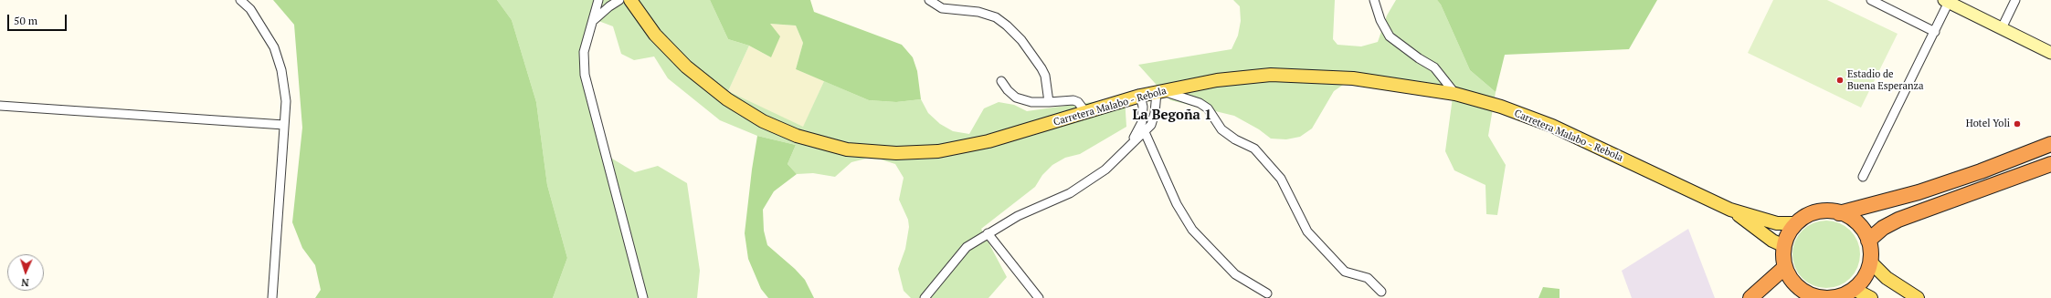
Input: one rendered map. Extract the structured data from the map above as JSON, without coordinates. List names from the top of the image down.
{
  "streets": {
    "main road": ["Carretera Malabo - Rebola"]
  },
  "districts": ["La Begoña 1"],
  "places": ["Estadio de Buena Esperanza", "Hotel Yoli"],
  "scale_bar": "50 m",
  "north": "bottom"
}
